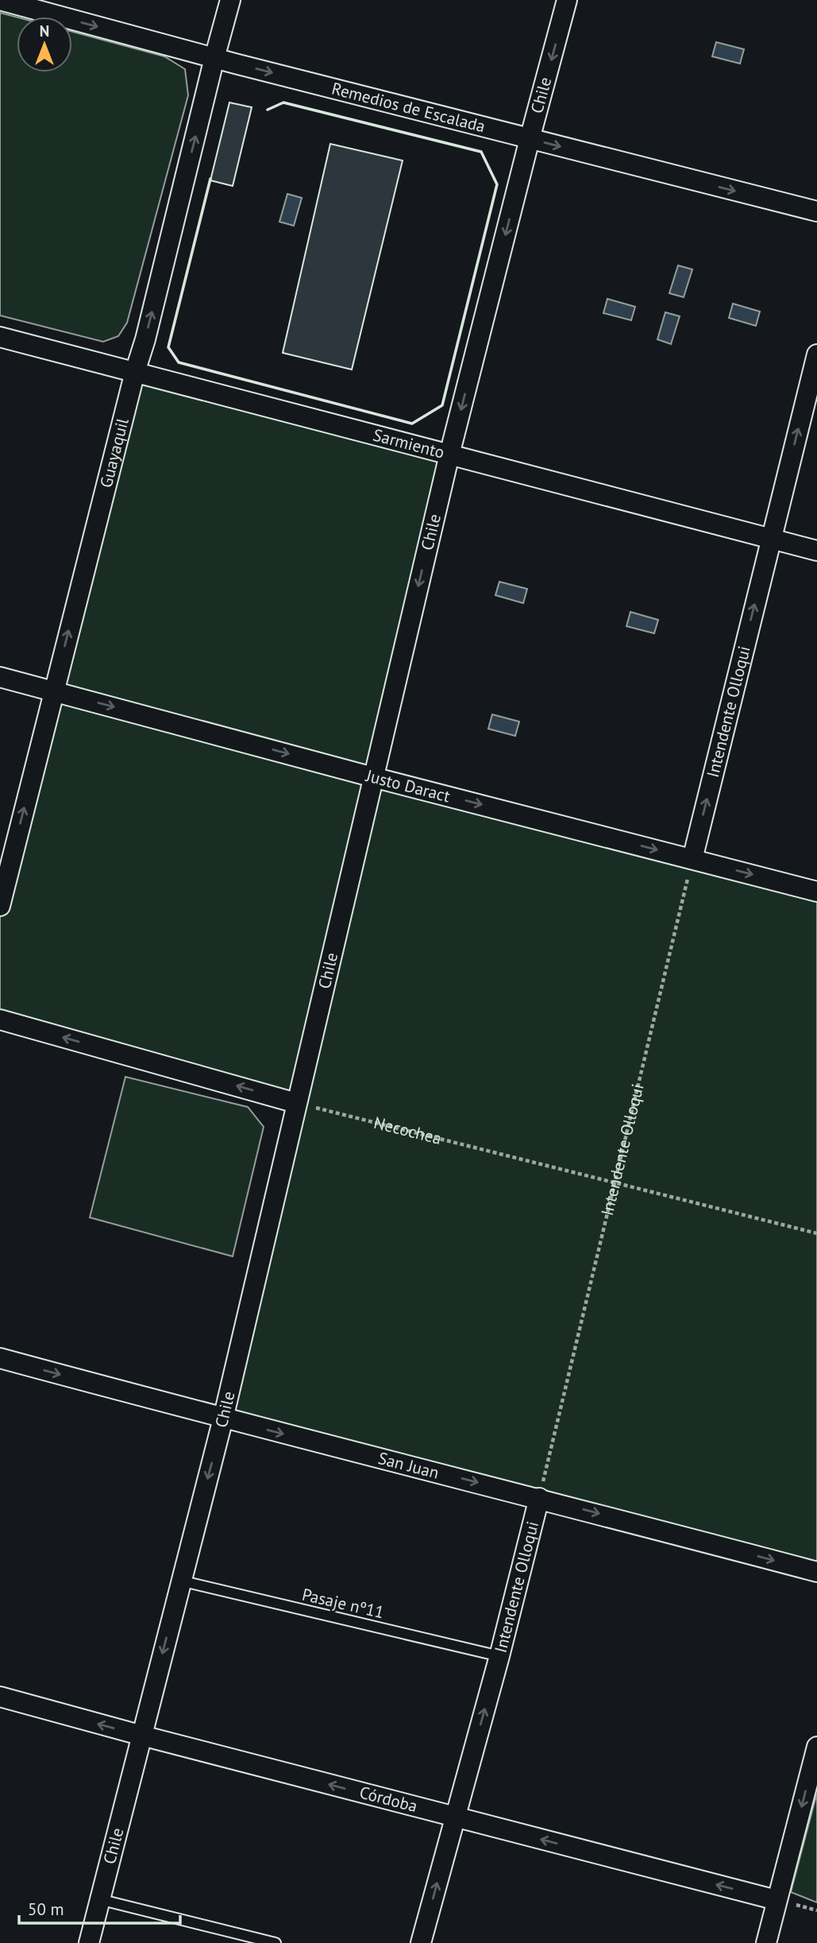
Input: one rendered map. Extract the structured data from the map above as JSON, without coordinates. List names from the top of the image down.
{
  "streets": {
    "street": [
      "Chile",
      "Remedios de Escalada",
      "Sarmiento",
      "Guayaquil",
      "Intendente Olloqui",
      "Justo Daract",
      "San Juan",
      "Córdoba"
    ],
    "lane": ["Pasaje nº11"],
    "path": ["Necochea"]
  },
  "crossings": [
    ["Chile", "Remedios de Escalada"],
    ["Chile", "Sarmiento"],
    ["Chile", "Justo Daract"],
    ["Chile", "Necochea"],
    ["Chile", "San Juan"],
    ["Chile", "Pasaje nº11"],
    ["Chile", "Córdoba"],
    ["Remedios de Escalada", "Guayaquil"],
    ["Sarmiento", "Guayaquil"],
    ["Sarmiento", "Intendente Olloqui"],
    ["Guayaquil", "Justo Daract"],
    ["Intendente Olloqui", "Justo Daract"],
    ["Intendente Olloqui", "Necochea"],
    ["Intendente Olloqui", "San Juan"],
    ["Intendente Olloqui", "Pasaje nº11"],
    ["Intendente Olloqui", "Córdoba"]
  ],
  "one_way": [
    "Chile",
    "Remedios de Escalada",
    "Guayaquil",
    "Intendente Olloqui",
    "Justo Daract",
    "San Juan",
    "Córdoba"
  ],
  "scale_bar": "50 m",
  "north": "top"
}
